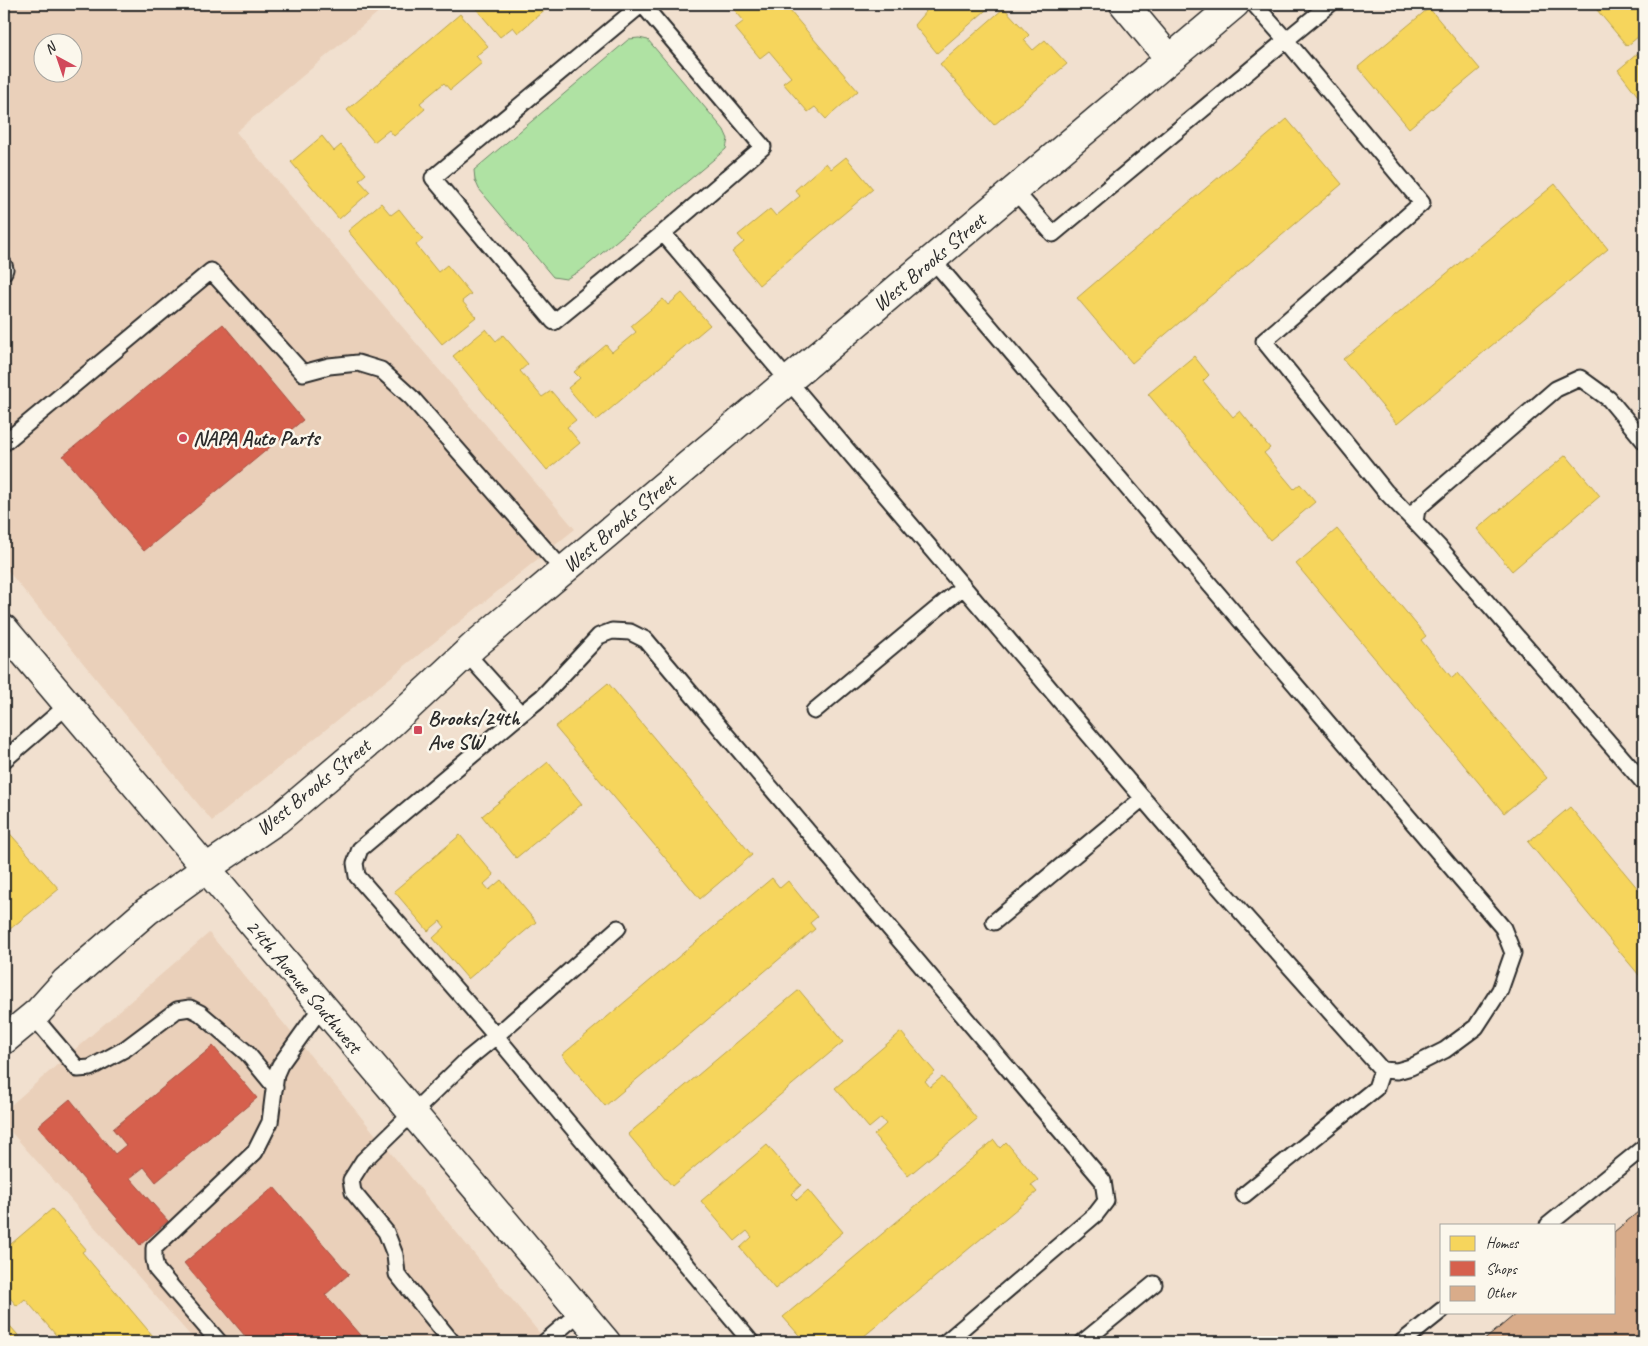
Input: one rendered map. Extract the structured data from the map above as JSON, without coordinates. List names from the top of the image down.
{
  "streets": {
    "street": ["West Brooks Street", "24th Avenue Southwest"]
  },
  "crossings": [
    ["West Brooks Street", "24th Avenue Southwest"]
  ],
  "places": {
    "other": ["NAPA Auto Parts"],
    "transit": ["Brooks/24th Ave SW"]
  },
  "legend": ["Homes", "Shops", "Other"],
  "north": "top left"
}
